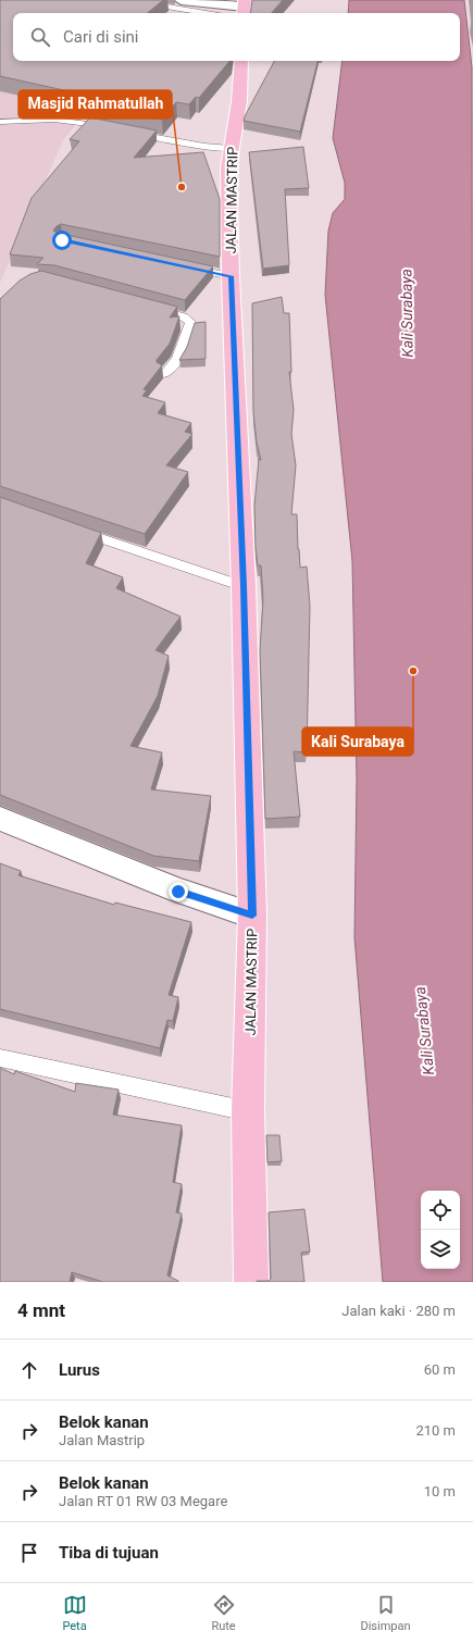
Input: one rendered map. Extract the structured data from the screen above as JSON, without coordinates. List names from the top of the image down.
{
  "streets": {
    "main road": ["JALAN MASTRIP"]
  },
  "water": ["Kali Surabaya"],
  "places": ["Masjid Rahmatullah", "Kali Surabaya"],
  "page": {
    "search": "Cari di sini",
    "heading": ["4 mnt", "Jalan kaki · 280 m"],
    "list": [
      ["Lurus", "60 m"],
      ["Belok kanan", "Jalan Mastrip", "210 m"],
      ["Belok kanan", "Jalan RT 01 RW 03 Megare", "10 m"],
      "Tiba di tujuan"
    ],
    "nav": ["Peta", "Rute", "Disimpan"]
  }
}
